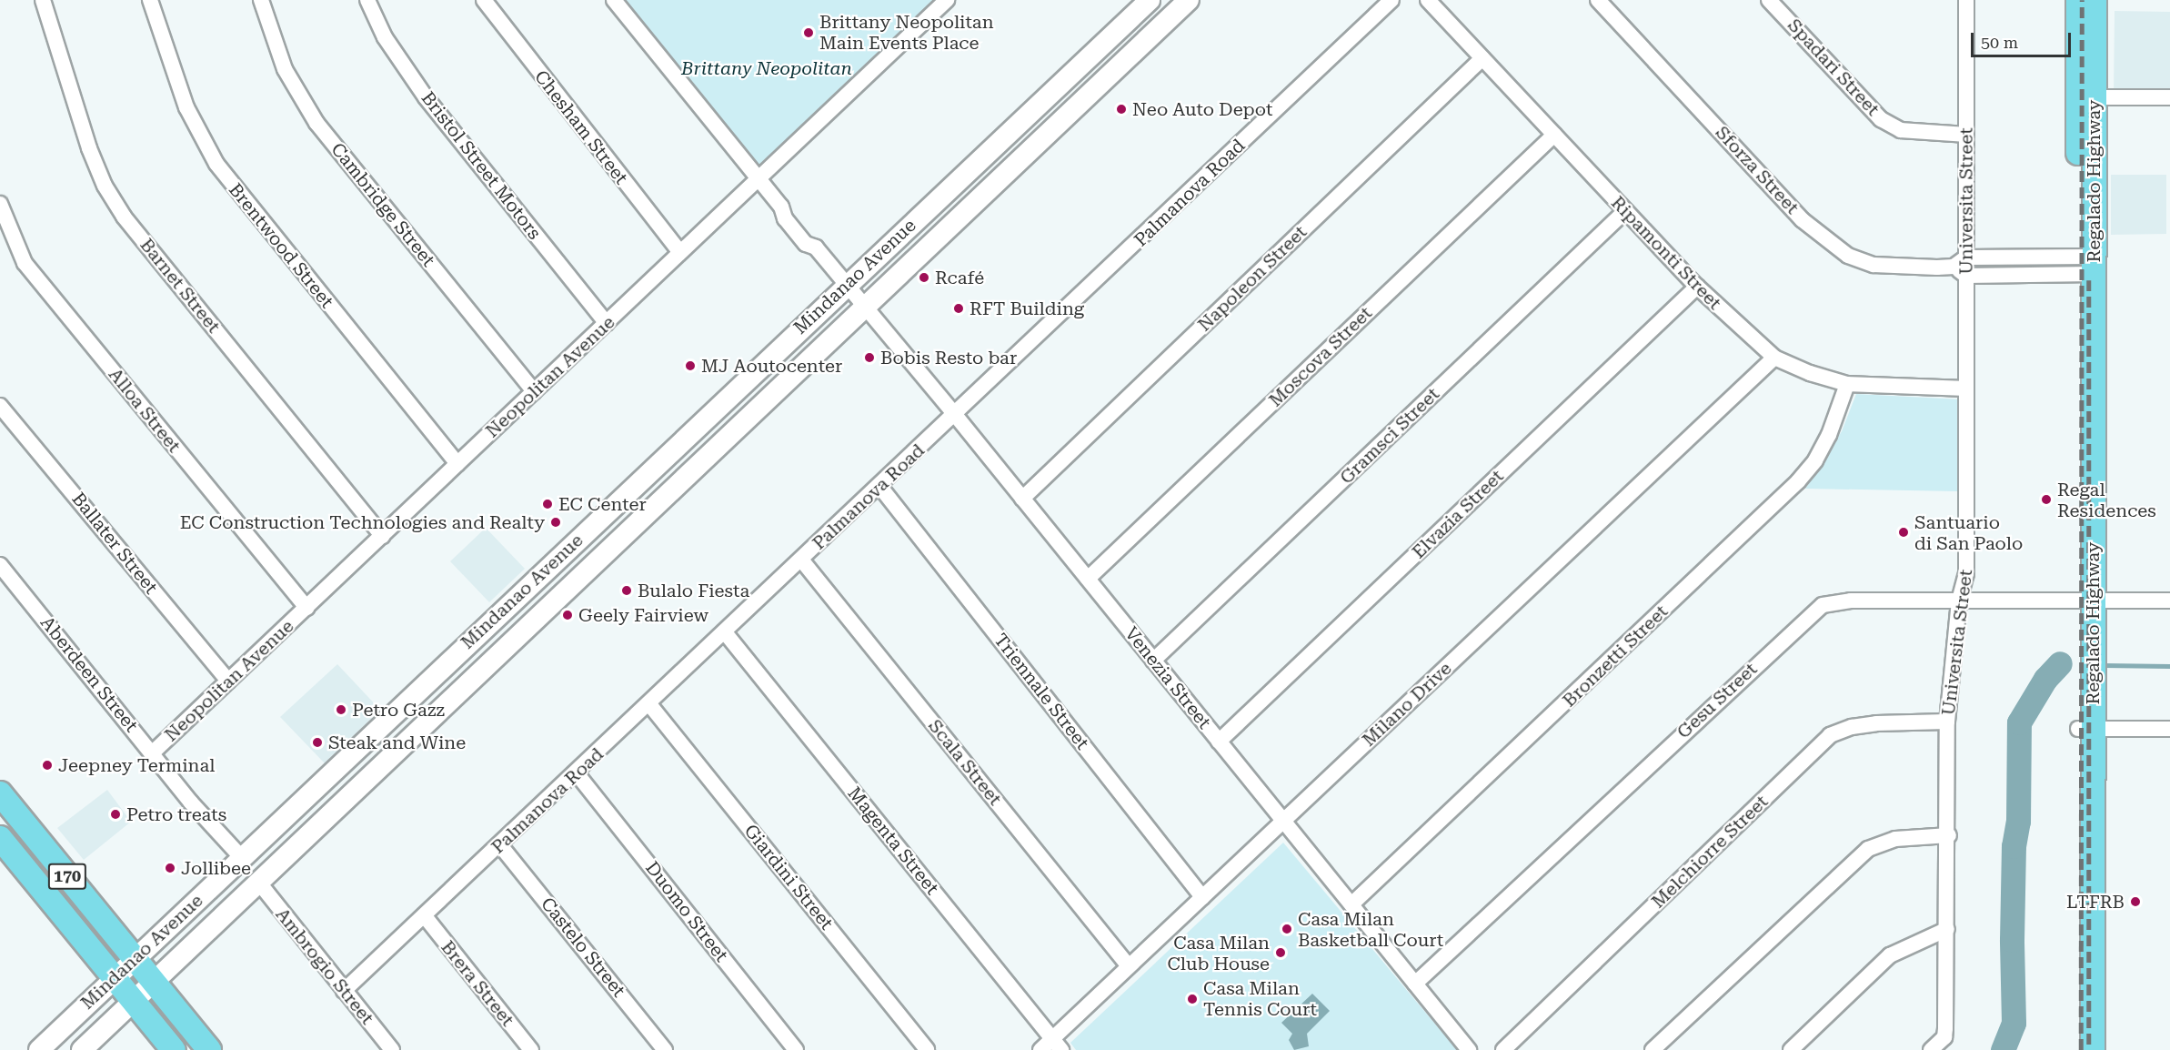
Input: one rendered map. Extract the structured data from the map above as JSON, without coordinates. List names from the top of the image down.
{
  "streets": {
    "main road": ["Regalado Highway", "Mindanao Avenue", "170"],
    "street": [
      "Spadari Street",
      "Chesham Street",
      "Bristol Street Motors",
      "Sforza Street",
      "Palmanova Road",
      "Universita Street",
      "Cambridge Street",
      "Brentwood Street",
      "Ripamonti Street",
      "Napoleon Street",
      "Barnet Street",
      "Moscova Street",
      "Neopolitan Avenue",
      "Alloa Street",
      "Gramsci Street",
      "Elvazia Street",
      "Ballater Street",
      "Bronzetti Street",
      "Aberdeen Street",
      "Venezia Street",
      "Triennale Street",
      "Gesu Street",
      "Milano Drive",
      "Scala Street",
      "Magenta Street",
      "Melchiorre Street",
      "Giardini Street",
      "Duomo Street",
      "Castelo Street",
      "Ambrogio Street",
      "Brera Street"
    ]
  },
  "crossings": [
    ["Spadari Street", "Universita Street"],
    ["Chesham Street", "Neopolitan Avenue"],
    ["Bristol Street Motors", "Neopolitan Avenue"],
    ["Sforza Street", "Regalado Highway"],
    ["Sforza Street", "Universita Street"],
    ["Regalado Highway", "Gesu Street"],
    ["Palmanova Road", "Venezia Street"],
    ["Palmanova Road", "Triennale Street"],
    ["Palmanova Road", "Scala Street"],
    ["Palmanova Road", "Magenta Street"],
    ["Palmanova Road", "Giardini Street"],
    ["Palmanova Road", "Duomo Street"],
    ["Palmanova Road", "Castelo Street"],
    ["Palmanova Road", "Ambrogio Street"],
    ["Palmanova Road", "Brera Street"],
    ["Universita Street", "Ripamonti Street"],
    ["Universita Street", "Gesu Street"],
    ["Universita Street", "Melchiorre Street"],
    ["Cambridge Street", "Neopolitan Avenue"],
    ["Brentwood Street", "Neopolitan Avenue"],
    ["Ripamonti Street", "Napoleon Street"],
    ["Ripamonti Street", "Moscova Street"],
    ["Ripamonti Street", "Gramsci Street"],
    ["Ripamonti Street", "Elvazia Street"],
    ["Ripamonti Street", "Bronzetti Street"],
    ["Ripamonti Street", "Milano Drive"],
    ["Mindanao Avenue", "Aberdeen Street"],
    ["Mindanao Avenue", "Venezia Street"],
    ["Mindanao Avenue", "170"],
    ["Mindanao Avenue", "Ambrogio Street"],
    ["Napoleon Street", "Venezia Street"],
    ["Barnet Street", "Neopolitan Avenue"],
    ["Moscova Street", "Venezia Street"],
    ["Neopolitan Avenue", "Alloa Street"],
    ["Neopolitan Avenue", "Ballater Street"],
    ["Neopolitan Avenue", "Aberdeen Street"],
    ["Neopolitan Avenue", "Venezia Street"],
    ["Gramsci Street", "Venezia Street"],
    ["Elvazia Street", "Venezia Street"],
    ["Bronzetti Street", "Venezia Street"],
    ["Venezia Street", "Gesu Street"],
    ["Venezia Street", "Milano Drive"],
    ["Triennale Street", "Milano Drive"],
    ["Milano Drive", "Scala Street"],
    ["Milano Drive", "Magenta Street"]
  ],
  "parks": ["Brittany Neopolitan"],
  "places": [
    "Brittany Neopolitan Main Events Place",
    "Neo Auto Depot",
    "Rcafé",
    "RFT Building",
    "Bobis Resto bar",
    "MJ Aoutocenter",
    "Regal Residences",
    "EC Center",
    "EC Construction Technologies and Realty",
    "Santuario di San Paolo",
    "Bulalo Fiesta",
    "Geely Fairview",
    "Petro Gazz",
    "Steak and Wine",
    "Jeepney Terminal",
    "Petro treats",
    "Jollibee",
    "LTFRB",
    "Casa Milan Basketball Court",
    "Casa Milan Club House",
    "Casa Milan Tennis Court"
  ],
  "scale_bar": "50 m"
}
